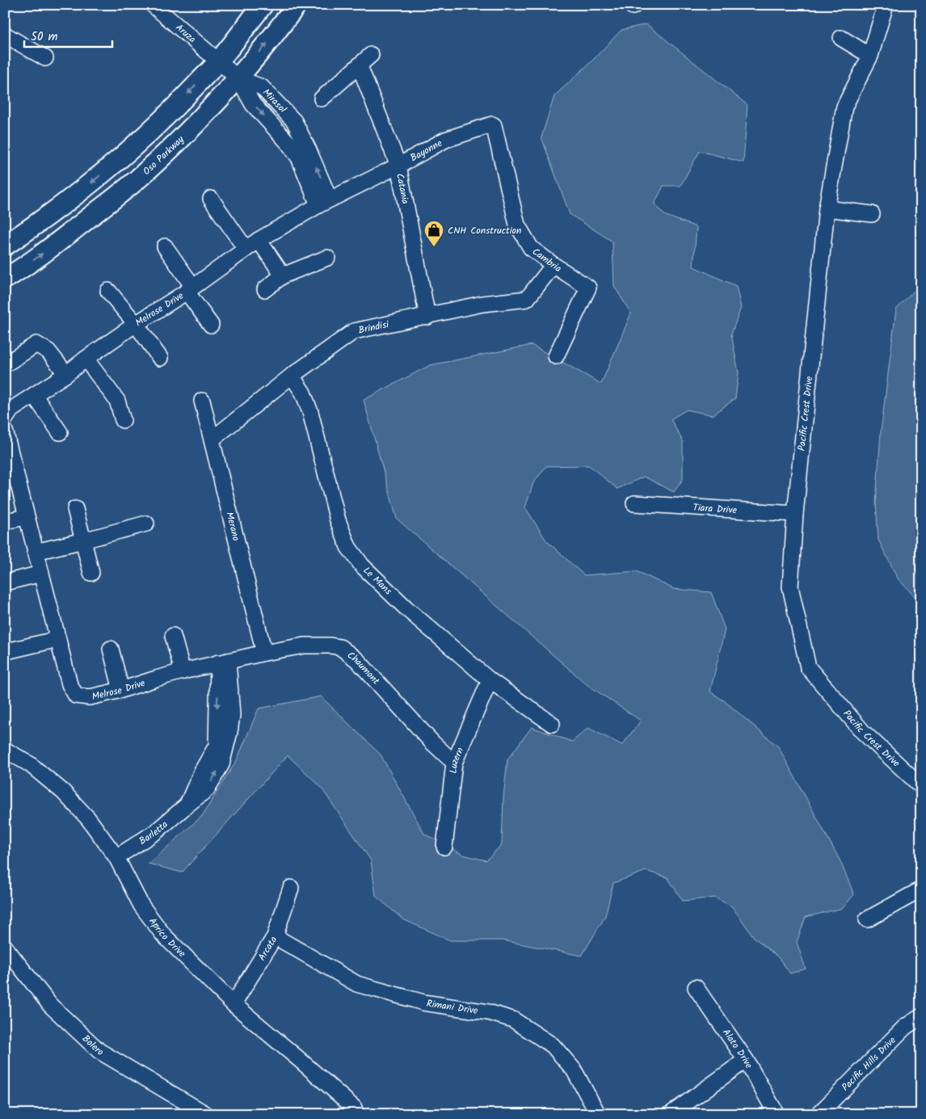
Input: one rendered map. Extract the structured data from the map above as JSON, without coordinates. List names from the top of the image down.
{
  "streets": {
    "main road": ["Oso Parkway"],
    "street": [
      "Aruza",
      "Mirasol",
      "Bayonne",
      "Catania",
      "Cambria",
      "Melrose Drive",
      "Brindisi",
      "Pacific Crest Drive",
      "Tiara Drive",
      "Merano",
      "Le Mans",
      "Chaumont",
      "Luzern",
      "Barletta",
      "Aprico Drive",
      "Arcata",
      "Rimani Drive",
      "Bolero",
      "Alato Drive",
      "Pacific Hills Drive"
    ]
  },
  "crossings": [
    ["Aruza", "Mirasol"],
    ["Mirasol", "Bayonne"],
    ["Mirasol", "Oso Parkway"],
    ["Mirasol", "Melrose Drive"],
    ["Bayonne", "Catania"],
    ["Bayonne", "Cambria"],
    ["Bayonne", "Melrose Drive"],
    ["Catania", "Brindisi"],
    ["Cambria", "Brindisi"],
    ["Melrose Drive", "Chaumont"],
    ["Melrose Drive", "Barletta"],
    ["Brindisi", "Merano"],
    ["Brindisi", "Le Mans"],
    ["Pacific Crest Drive", "Tiara Drive"],
    ["Merano", "Chaumont"],
    ["Le Mans", "Luzern"],
    ["Chaumont", "Luzern"],
    ["Chaumont", "Barletta"],
    ["Barletta", "Aprico Drive"],
    ["Aprico Drive", "Arcata"],
    ["Arcata", "Rimani Drive"]
  ],
  "places": {
    "shop": ["CNH Construction"]
  },
  "scale_bar": "50 m"
}
